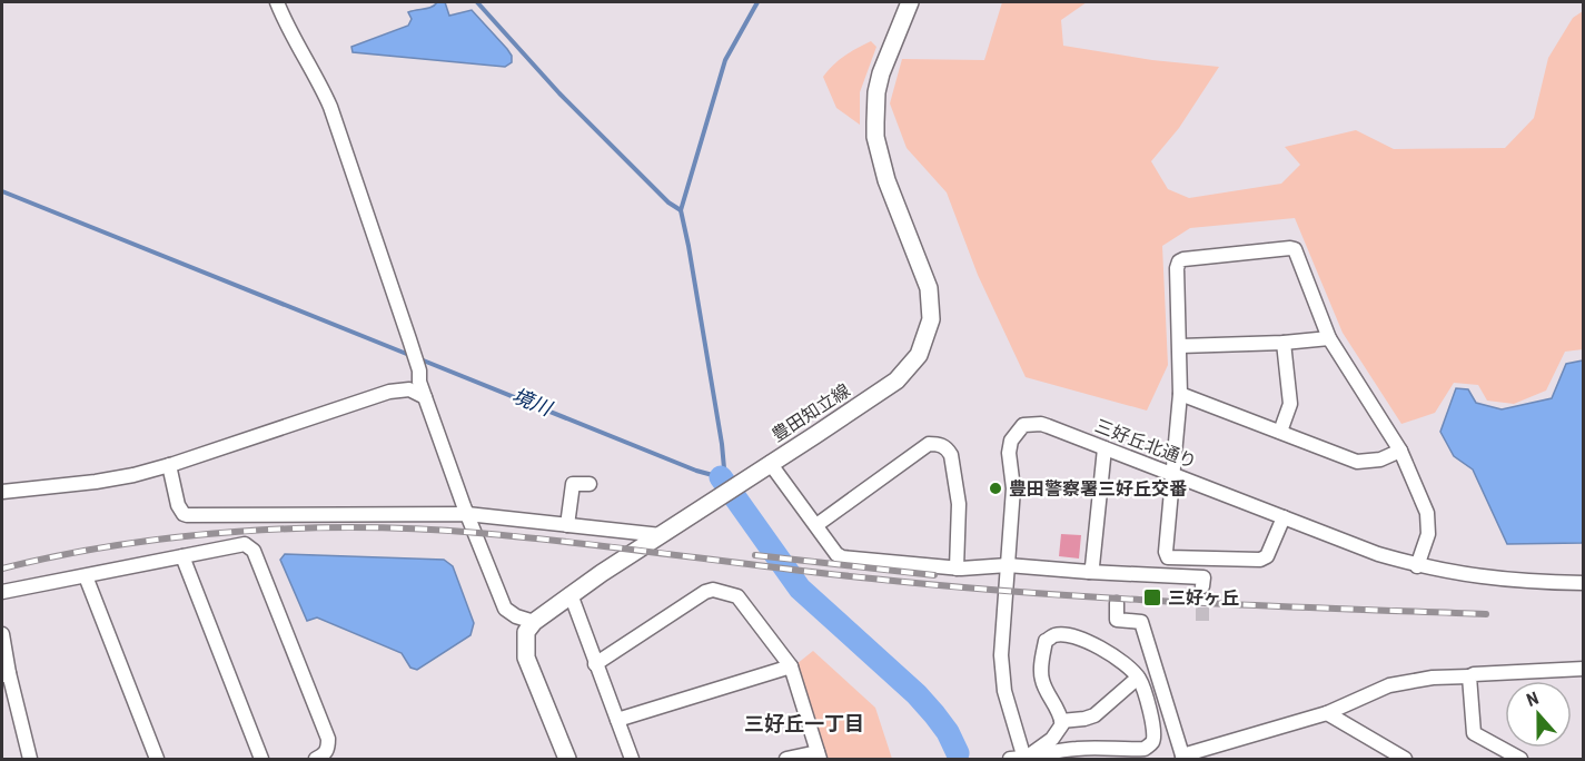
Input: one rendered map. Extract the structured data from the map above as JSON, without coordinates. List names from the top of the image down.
{
  "streets": {
    "main road": ["豊田知立線"],
    "street": ["三好丘北通り"]
  },
  "districts": ["三好丘一丁目"],
  "water": ["境川"],
  "places": {
    "other": ["豊田警察署三好丘交番"],
    "transit": ["三好ヶ丘"]
  },
  "north": "top"
}
